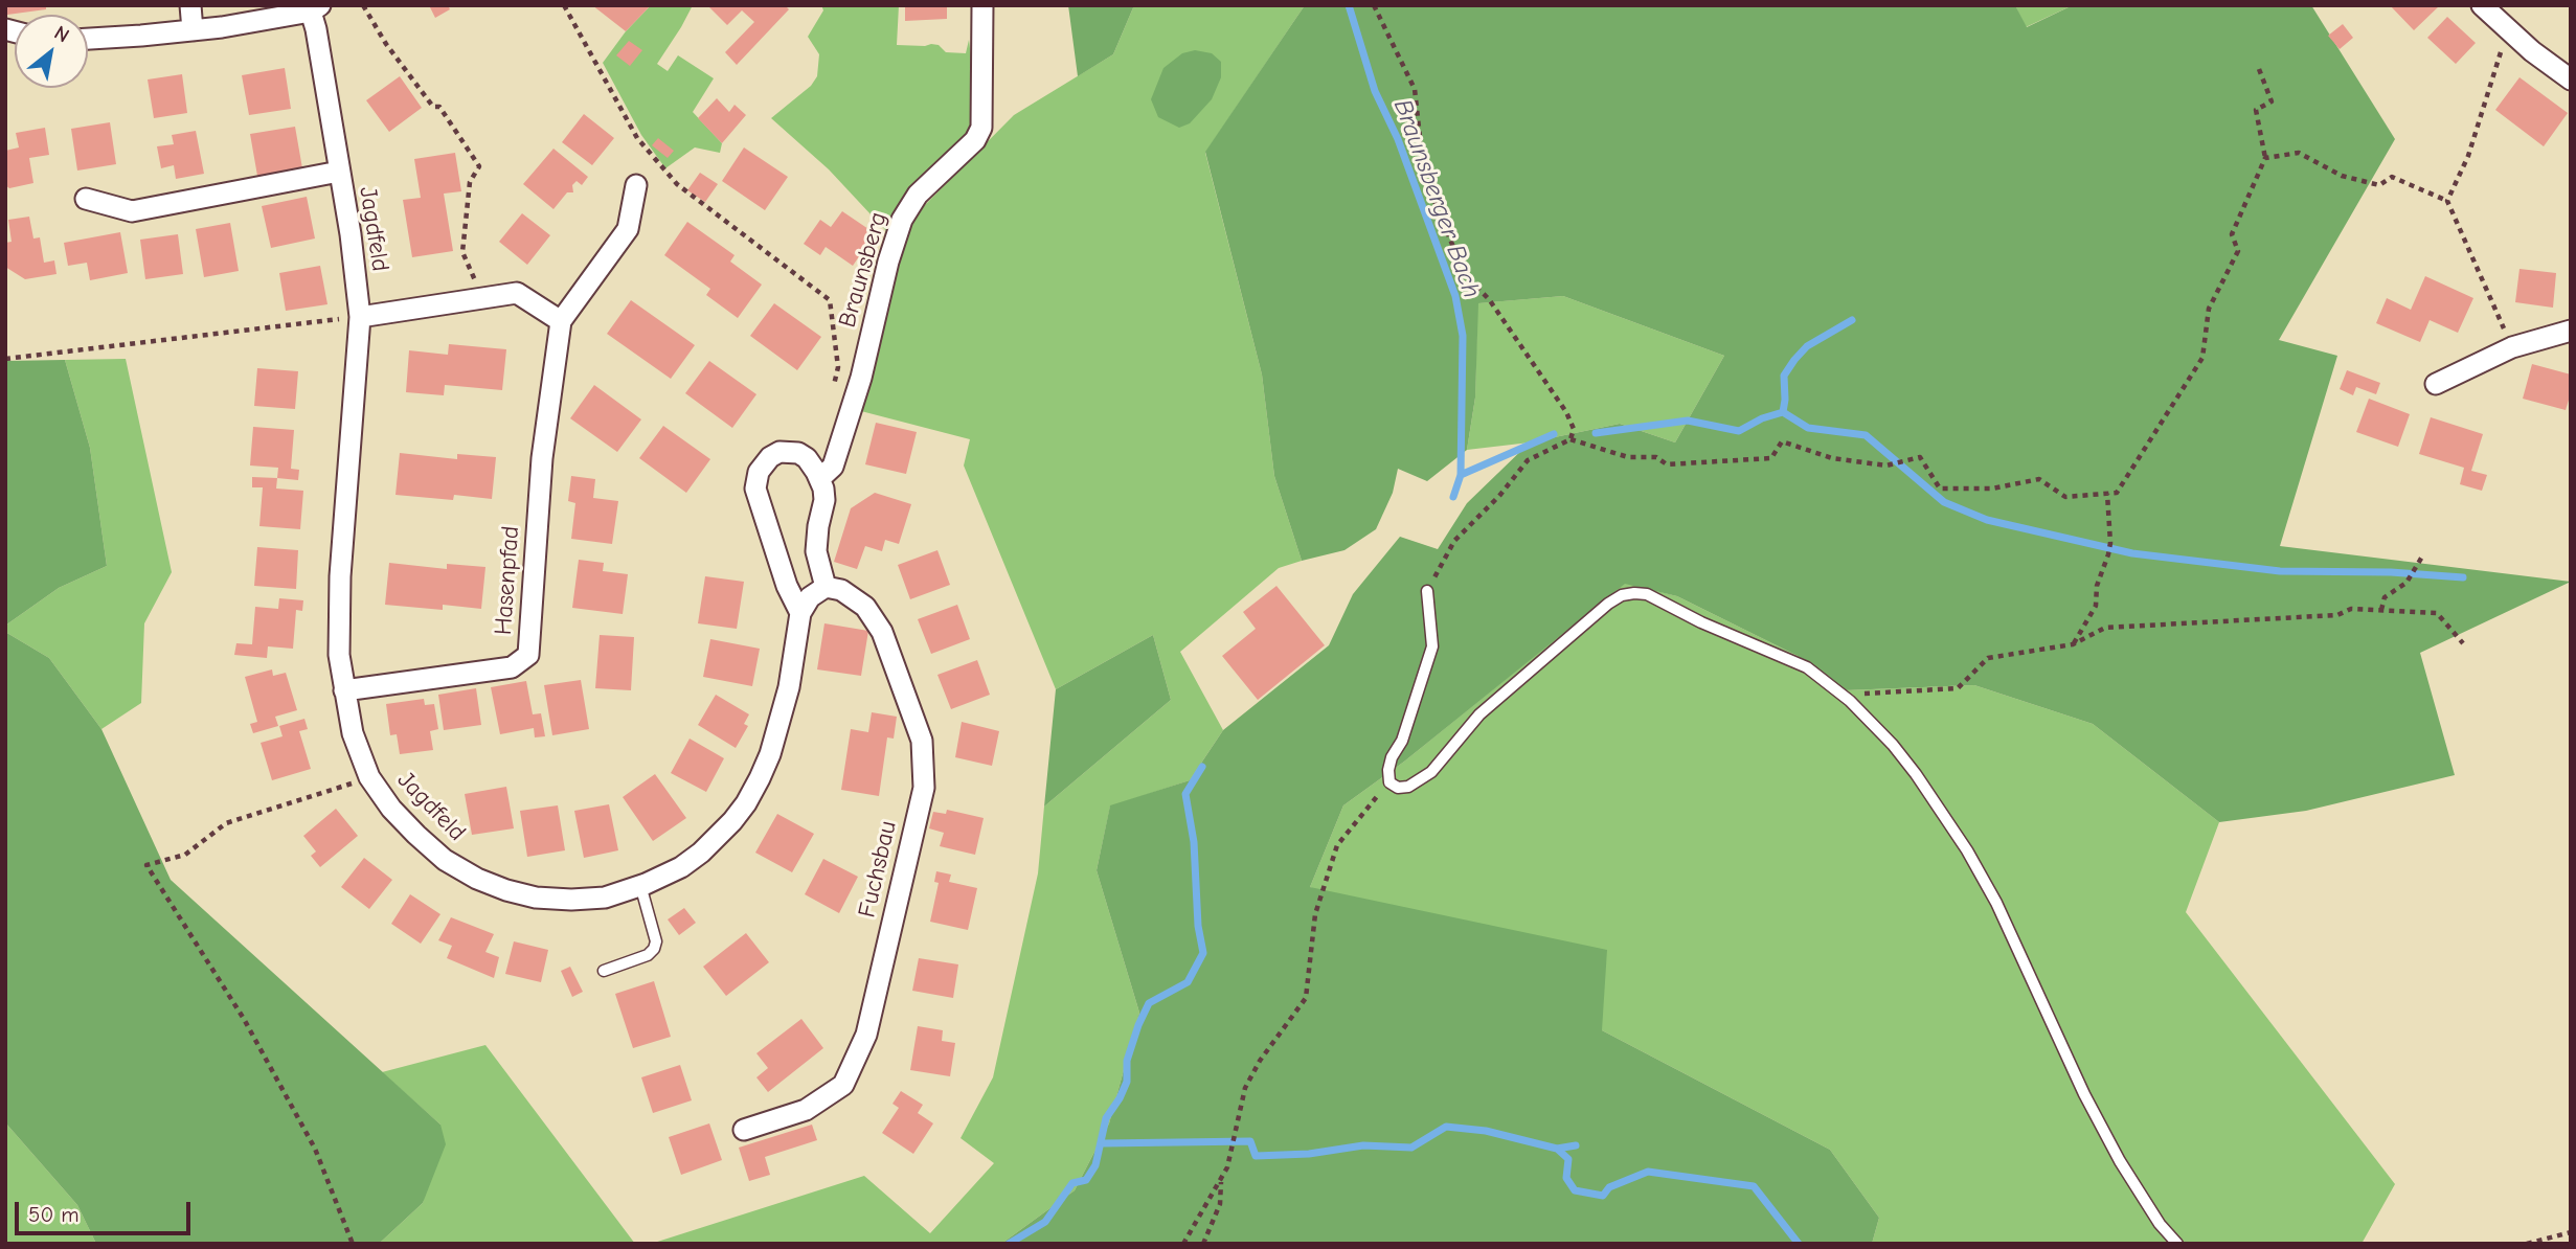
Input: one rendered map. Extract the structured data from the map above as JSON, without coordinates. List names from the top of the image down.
{
  "streets": {
    "street": [
      "Jagdfeld",
      "Braunsberg",
      "Hasenpfad",
      "Fuchsbau"
    ]
  },
  "crossings": [
    ["Jagdfeld", "Hasenpfad"]
  ],
  "water": ["Braunsberger Bach"],
  "scale_bar": "50 m",
  "north": "top right"
}
